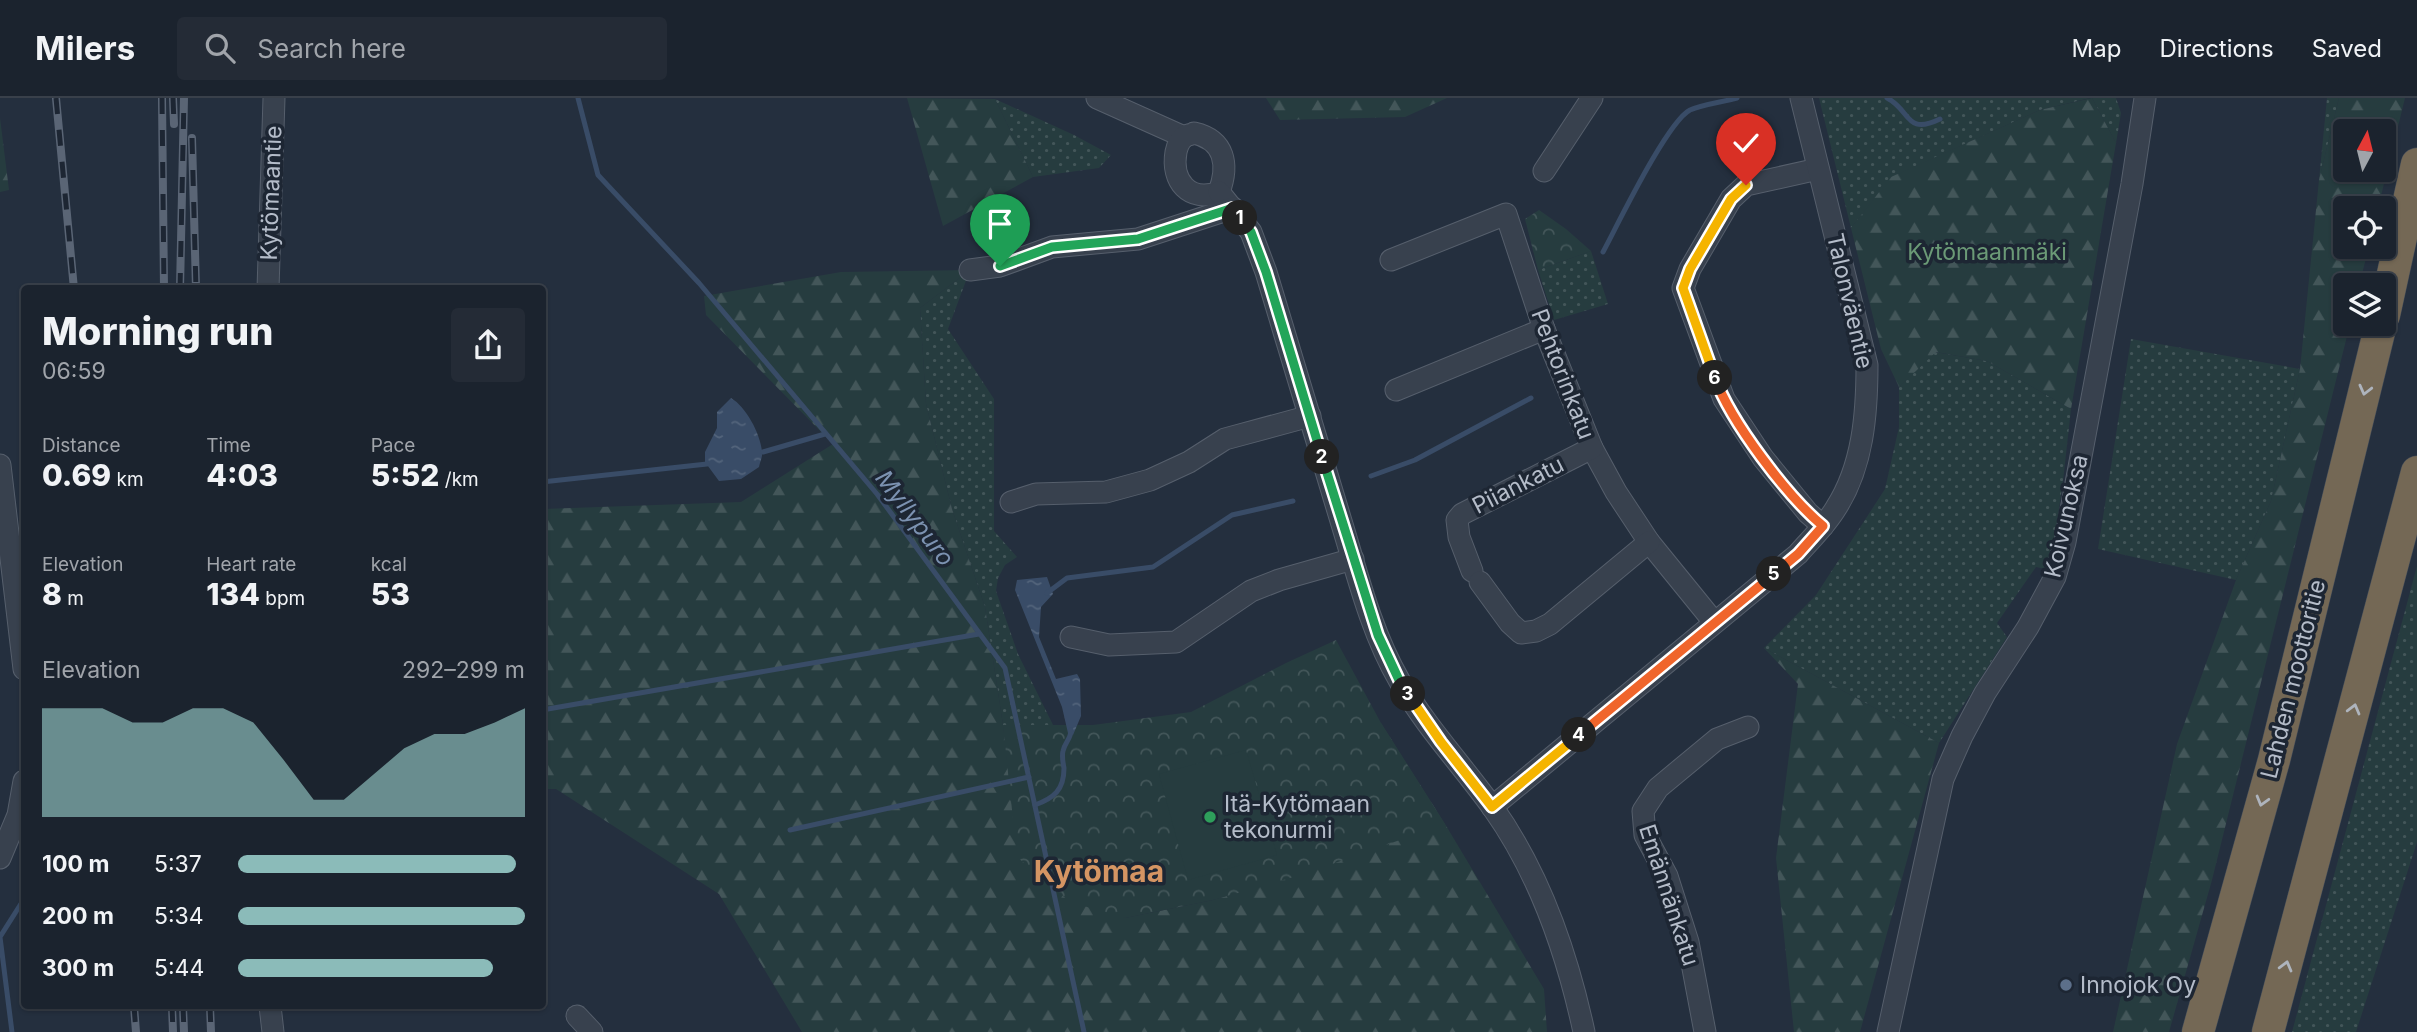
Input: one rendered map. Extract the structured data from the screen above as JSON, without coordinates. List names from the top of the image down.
{
  "streets": {
    "highway": ["Lahden moottoritie"],
    "street": [
      "Kytömaantie",
      "Talonväentie",
      "Pehtorinkatu",
      "Piiankatu",
      "Koivunoksa",
      "Emännänkatu"
    ]
  },
  "crossings": [
    ["Talonväentie", "Pehtorinkatu"],
    ["Pehtorinkatu", "Piiankatu"]
  ],
  "districts": ["Kytömaa"],
  "water": ["Myllypuro"],
  "parks": ["Kytömaanmäki"],
  "places": ["Itä-Kytömaan tekonurmi", "Innojok Oy"],
  "north": "top",
  "page": {
    "header": "Milers",
    "search": "Search here",
    "nav": ["Map", "Directions", "Saved"],
    "pins": [
      "1",
      "6",
      "2",
      "5",
      "3",
      "4"
    ],
    "heading": ["Morning run", "06:59"],
    "stats": [
      ["Distance", "0.69 km"],
      ["Time", "4:03"],
      ["Pace", "5:52 /km"],
      ["Elevation", "8 m"],
      ["Heart rate", "134 bpm"],
      ["kcal", "53"]
    ],
    "chart": ["Elevation", "292–299 m"],
    "list": [
      {
        "name": "100 m",
        "note": "5:37"
      },
      {
        "name": "200 m",
        "note": "5:34"
      },
      {
        "name": "300 m",
        "note": "5:44"
      }
    ]
  }
}
